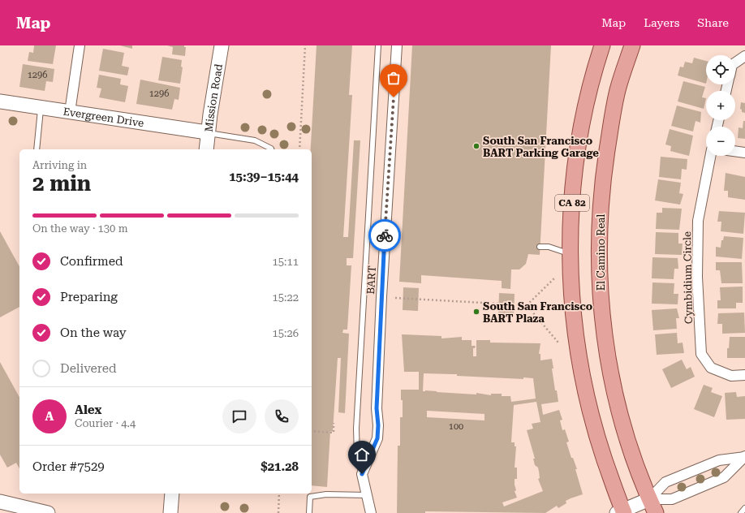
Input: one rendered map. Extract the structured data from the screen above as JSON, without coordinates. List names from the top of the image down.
{
  "streets": {
    "main road": ["CA 82", "El Camino Real"],
    "street": [
      "Mission Road",
      "Evergreen Drive",
      "Cymbidium Circle",
      "BART"
    ]
  },
  "crossings": [
    ["Mission Road", "Evergreen Drive"]
  ],
  "places": ["South San Francisco BART Parking Garage", "South San Francisco BART Plaza"],
  "house_numbers": ["1296", "1296", "100"],
  "page": {
    "header": "Map",
    "nav": ["Map", "Layers", "Share"],
    "map_buttons": ["+", "−"],
    "heading": ["2 min", "Arriving in", "15:39–15:44"],
    "panel": [
      "Alex",
      "Courier · 4.4",
      "Order #7529",
      "$21.28"
    ],
    "bar": "On the way · 130 m",
    "list": [
      ["Confirmed", "15:11"],
      ["Preparing", "15:22"],
      ["On the way", "15:26"],
      "Delivered"
    ],
    "round": "A"
  }
}
